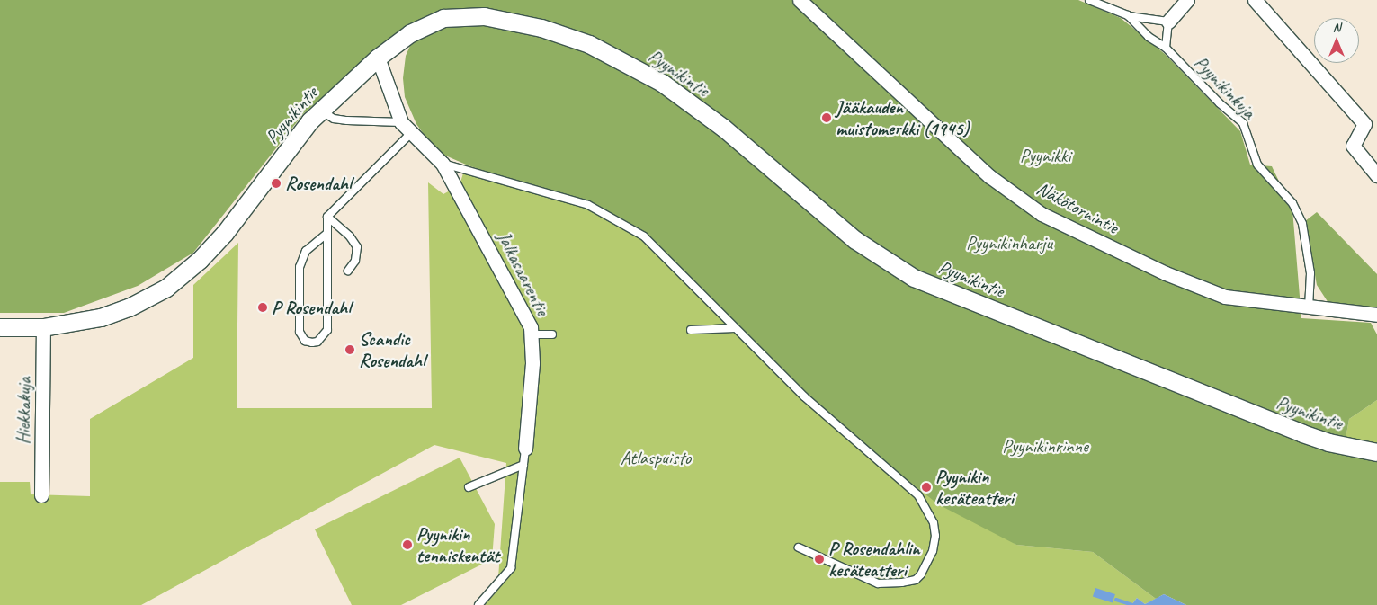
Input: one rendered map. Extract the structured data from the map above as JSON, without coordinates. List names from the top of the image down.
{
  "streets": {
    "street": [
      "Pyynikintie",
      "Näkötornintie",
      "Jalkasaarentie",
      "Hiekkakuja"
    ],
    "lane": ["Pyynikinkuja"]
  },
  "crossings": [
    ["Pyynikintie", "Jalkasaarentie"],
    ["Pyynikintie", "Hiekkakuja"],
    ["Pyynikinkuja", "Näkötornintie"]
  ],
  "parks": [
    "Pyynikki",
    "Pyynikinharju",
    "Pyynikinrinne",
    "Atlaspuisto"
  ],
  "places": [
    "Jääkauden muistomerkki (1945)",
    "Rosendahl",
    "P Rosendahl",
    "Scandic Rosendahl",
    "Pyynikin kesäteatteri",
    "Pyynikin tenniskentät",
    "P Rosendahlin kesäteatteri"
  ],
  "north": "top"
}
